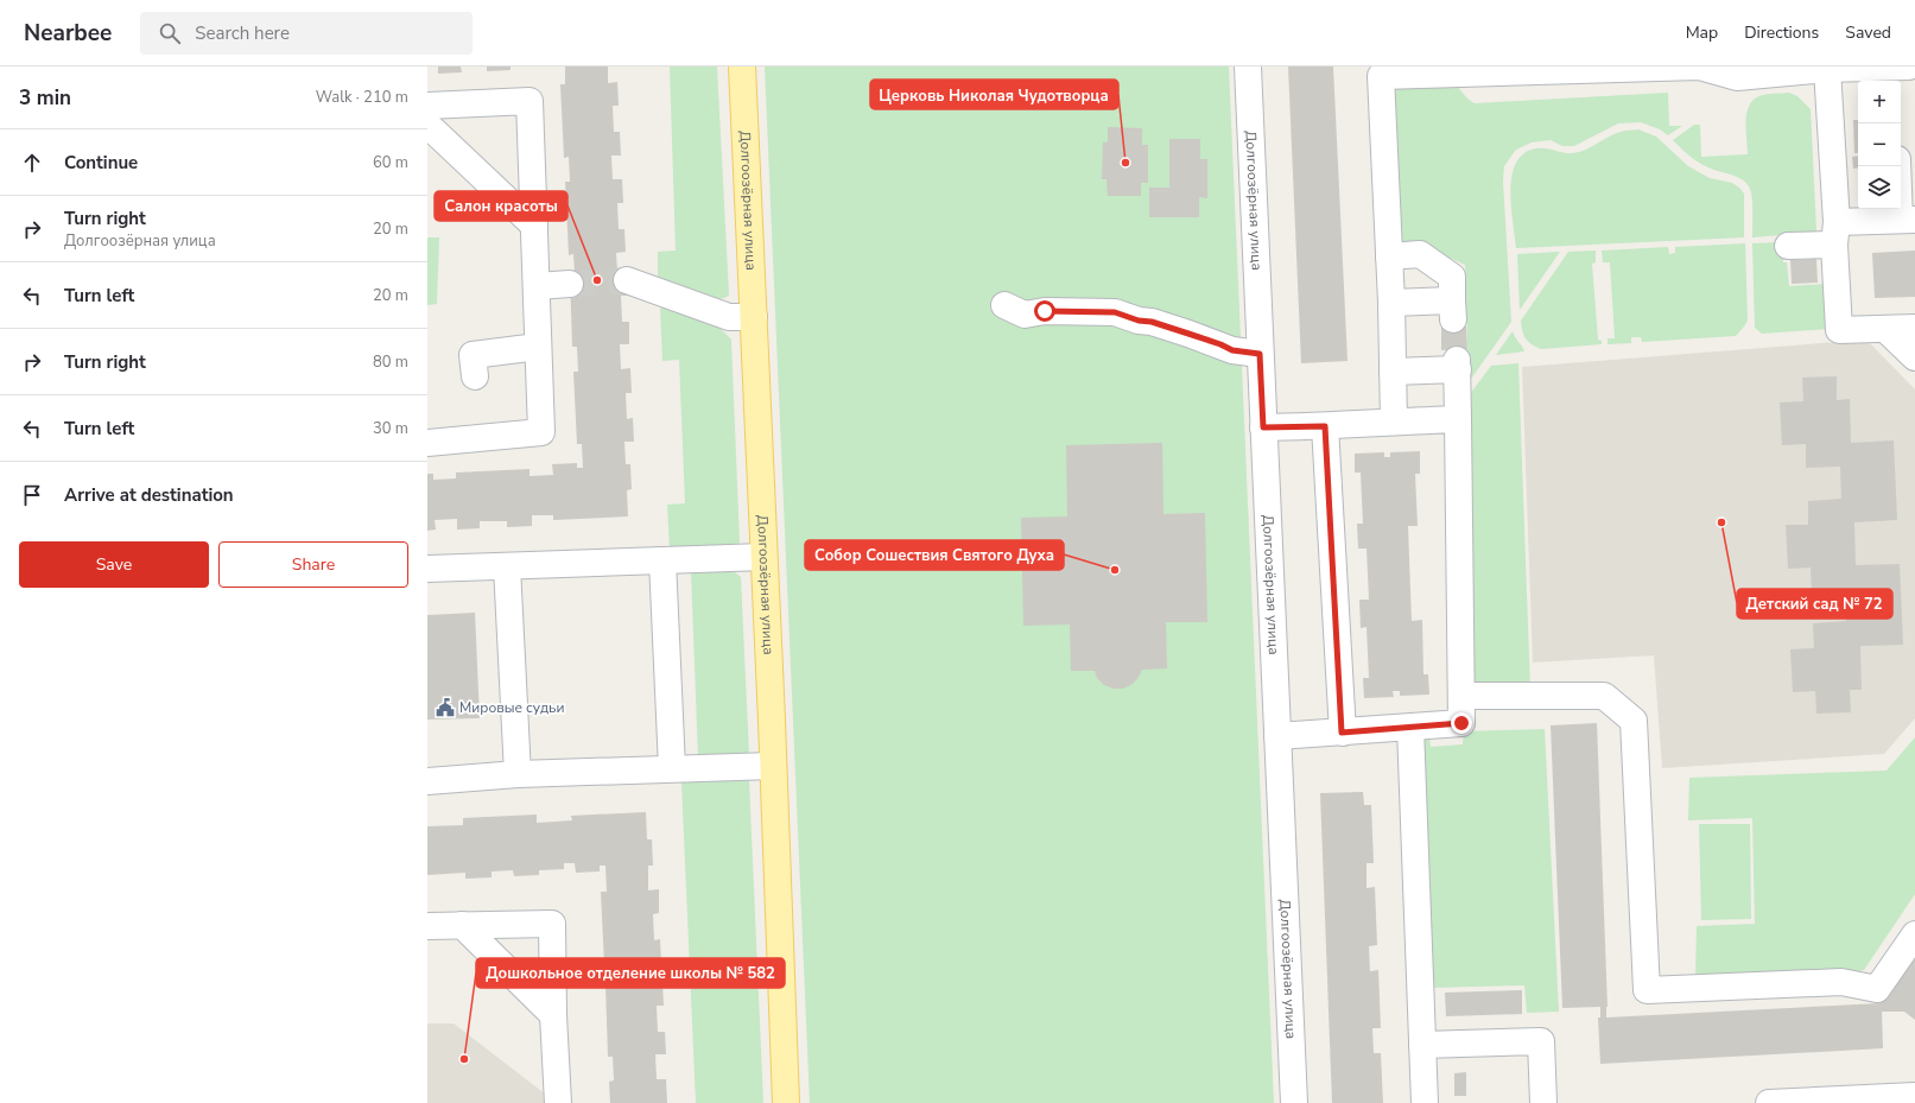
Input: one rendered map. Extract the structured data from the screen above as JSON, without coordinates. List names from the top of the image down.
{
  "streets": {
    "main road": ["Долгоозёрная улица"]
  },
  "places": {
    "other": [
      "Церковь Николая Чудотворца",
      "Салон красоты",
      "Детский сад № 72",
      "Собор Сошествия Святого Духа",
      "Дошкольное отделение школы № 582"
    ],
    "public building": ["Мировые судьи"]
  },
  "page": {
    "header": "Nearbee",
    "search": "Search here",
    "nav": ["Map", "Directions", "Saved"],
    "heading": ["3 min", "Walk · 210 m"],
    "map_buttons": ["+", "−"],
    "list": [
      ["Continue", "60 m"],
      ["Turn right", "Долгоозёрная улица", "20 m"],
      ["Turn left", "20 m"],
      ["Turn right", "80 m"],
      ["Turn left", "30 m"],
      "Arrive at destination"
    ],
    "buttons": ["Save", "Share"]
  }
}
